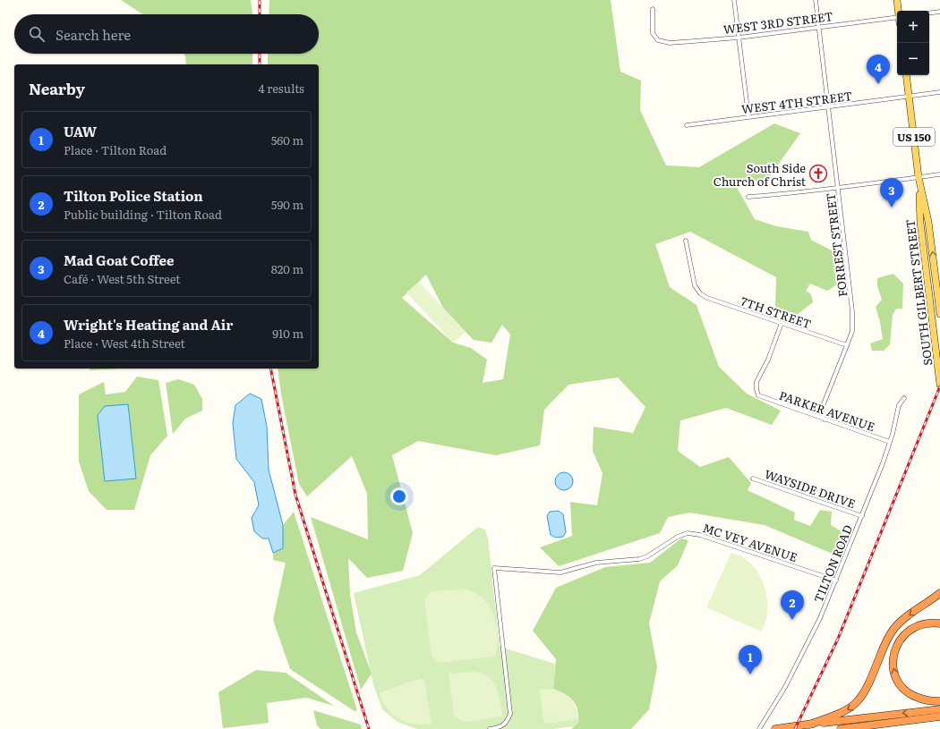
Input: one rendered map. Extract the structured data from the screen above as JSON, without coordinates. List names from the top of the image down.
{
  "streets": {
    "main road": ["US 150", "SOUTH GILBERT STREET"],
    "street": [
      "WEST 3RD STREET",
      "WEST 4TH STREET",
      "FORREST STREET",
      "7TH STREET",
      "PARKER AVENUE",
      "WAYSIDE DRIVE",
      "MC VEY AVENUE",
      "TILTON ROAD"
    ]
  },
  "crossings": [
    ["WEST 3RD STREET", "FORREST STREET"],
    ["WEST 4TH STREET", "FORREST STREET"],
    ["WEST 4TH STREET", "SOUTH GILBERT STREET"],
    ["FORREST STREET", "7TH STREET"],
    ["FORREST STREET", "PARKER AVENUE"],
    ["7TH STREET", "PARKER AVENUE"],
    ["PARKER AVENUE", "TILTON ROAD"],
    ["WAYSIDE DRIVE", "TILTON ROAD"],
    ["MC VEY AVENUE", "TILTON ROAD"]
  ],
  "places": {
    "church": ["South Side Church of Christ"]
  },
  "page": {
    "map_buttons": ["+", "−"],
    "search": "Search here",
    "pins": [
      "4",
      "3",
      "2",
      "1"
    ],
    "heading": ["Nearby", "4 results"],
    "list": [
      {
        "mark": "1",
        "name": "UAW",
        "note": "Place · Tilton Road",
        "value": "560 m"
      },
      {
        "mark": "2",
        "name": "Tilton Police Station",
        "note": "Public building · Tilton Road",
        "value": "590 m"
      },
      {
        "mark": "3",
        "name": "Mad Goat Coffee",
        "note": "Café · West 5th Street",
        "value": "820 m"
      },
      {
        "mark": "4",
        "name": "Wright's Heating and Air",
        "note": "Place · West 4th Street",
        "value": "910 m"
      }
    ]
  }
}
